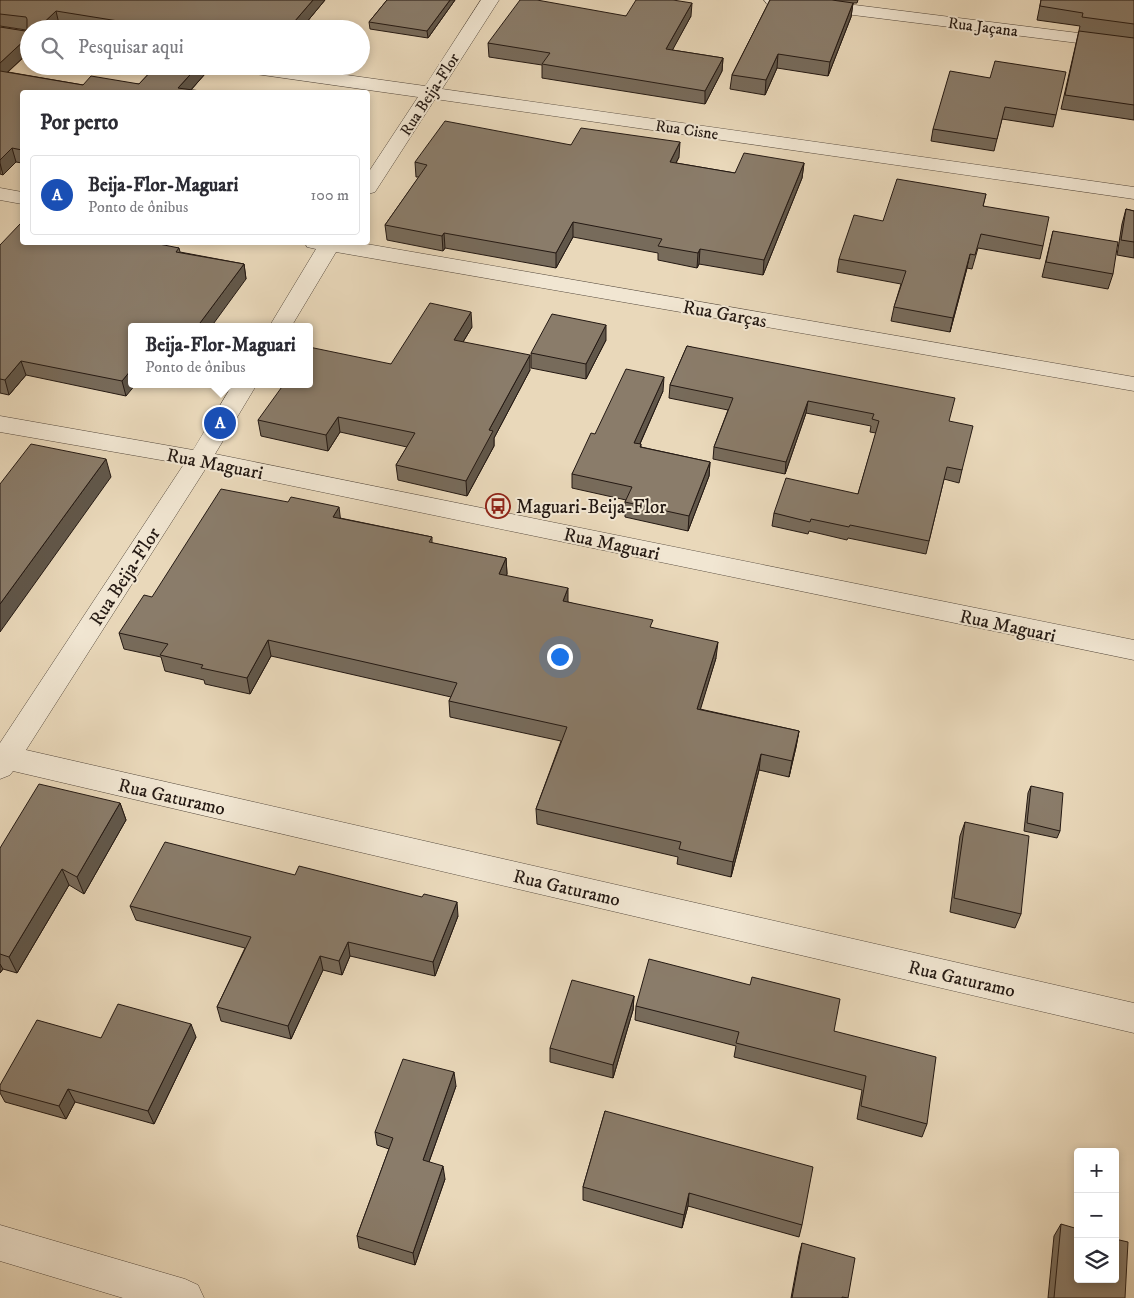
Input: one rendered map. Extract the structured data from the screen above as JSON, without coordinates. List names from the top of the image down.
{
  "streets": {
    "street": [
      "Rua Jaçana",
      "Rua Beija-Flor",
      "Rua Cisne",
      "Rua Garças",
      "Rua Maguari",
      "Rua Gaturamo"
    ]
  },
  "crossings": [
    ["Rua Beija-Flor", "Rua Cisne"],
    ["Rua Beija-Flor", "Rua Maguari"],
    ["Rua Beija-Flor", "Rua Gaturamo"]
  ],
  "places": {
    "bus stop": ["Maguari-Beija-Flor"]
  },
  "page": {
    "search": "Pesquisar aqui",
    "heading": "Por perto",
    "list": [
      {
        "mark": "A",
        "name": "Beija-Flor-Maguari",
        "note": "Ponto de ônibus",
        "value": "100 m"
      }
    ],
    "popup": ["Beija-Flor-Maguari", "Ponto de ônibus"],
    "pins": "A",
    "map_buttons": ["+", "−"]
  }
}
